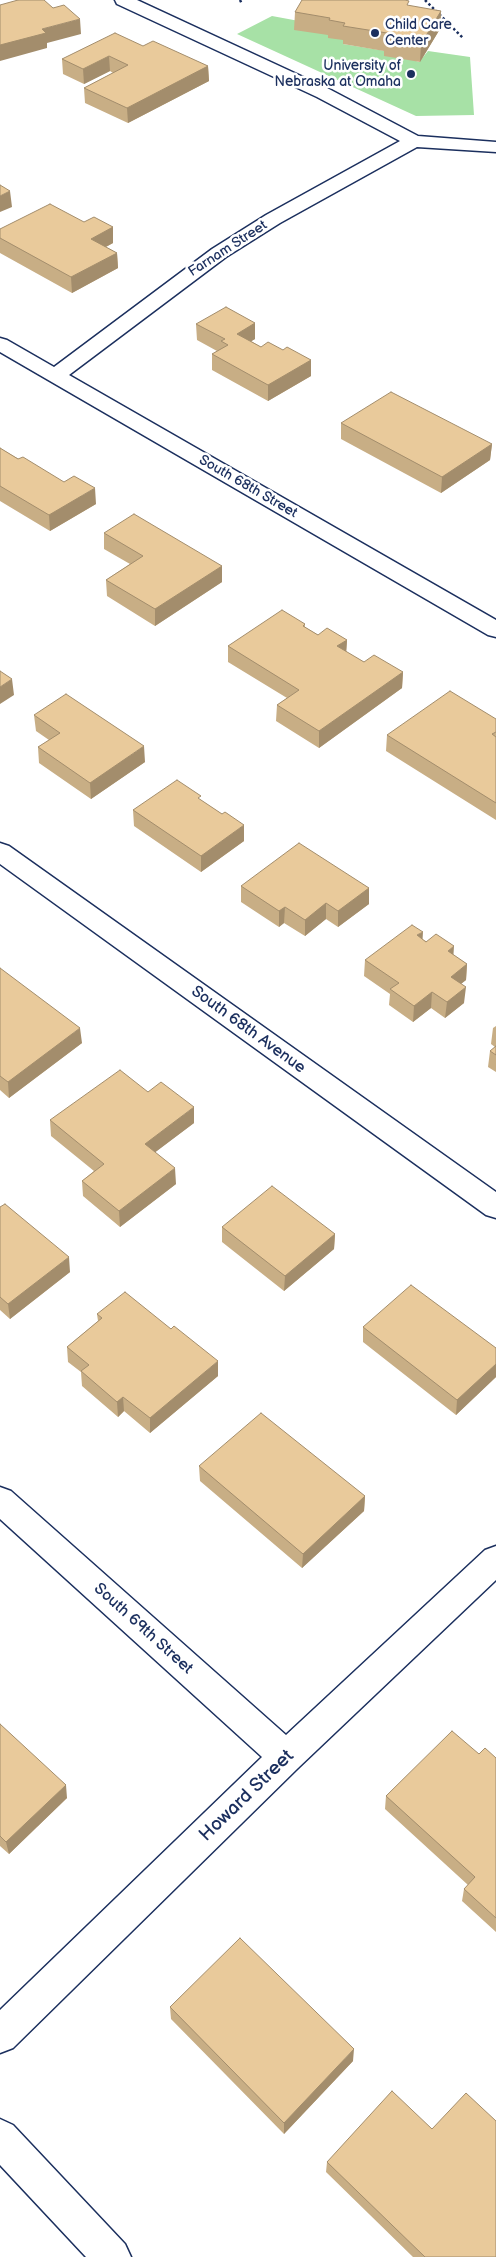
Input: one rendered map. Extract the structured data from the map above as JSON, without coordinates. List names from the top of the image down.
{
  "streets": {
    "street": [
      "Farnam Street",
      "South 68th Street",
      "South 68th Avenue",
      "South 69th Street",
      "Howard Street"
    ]
  },
  "crossings": [
    ["Farnam Street", "South 68th Street"],
    ["South 69th Street", "Howard Street"]
  ],
  "places": ["Child Care Center", "University of Nebraska at Omaha"]
}
